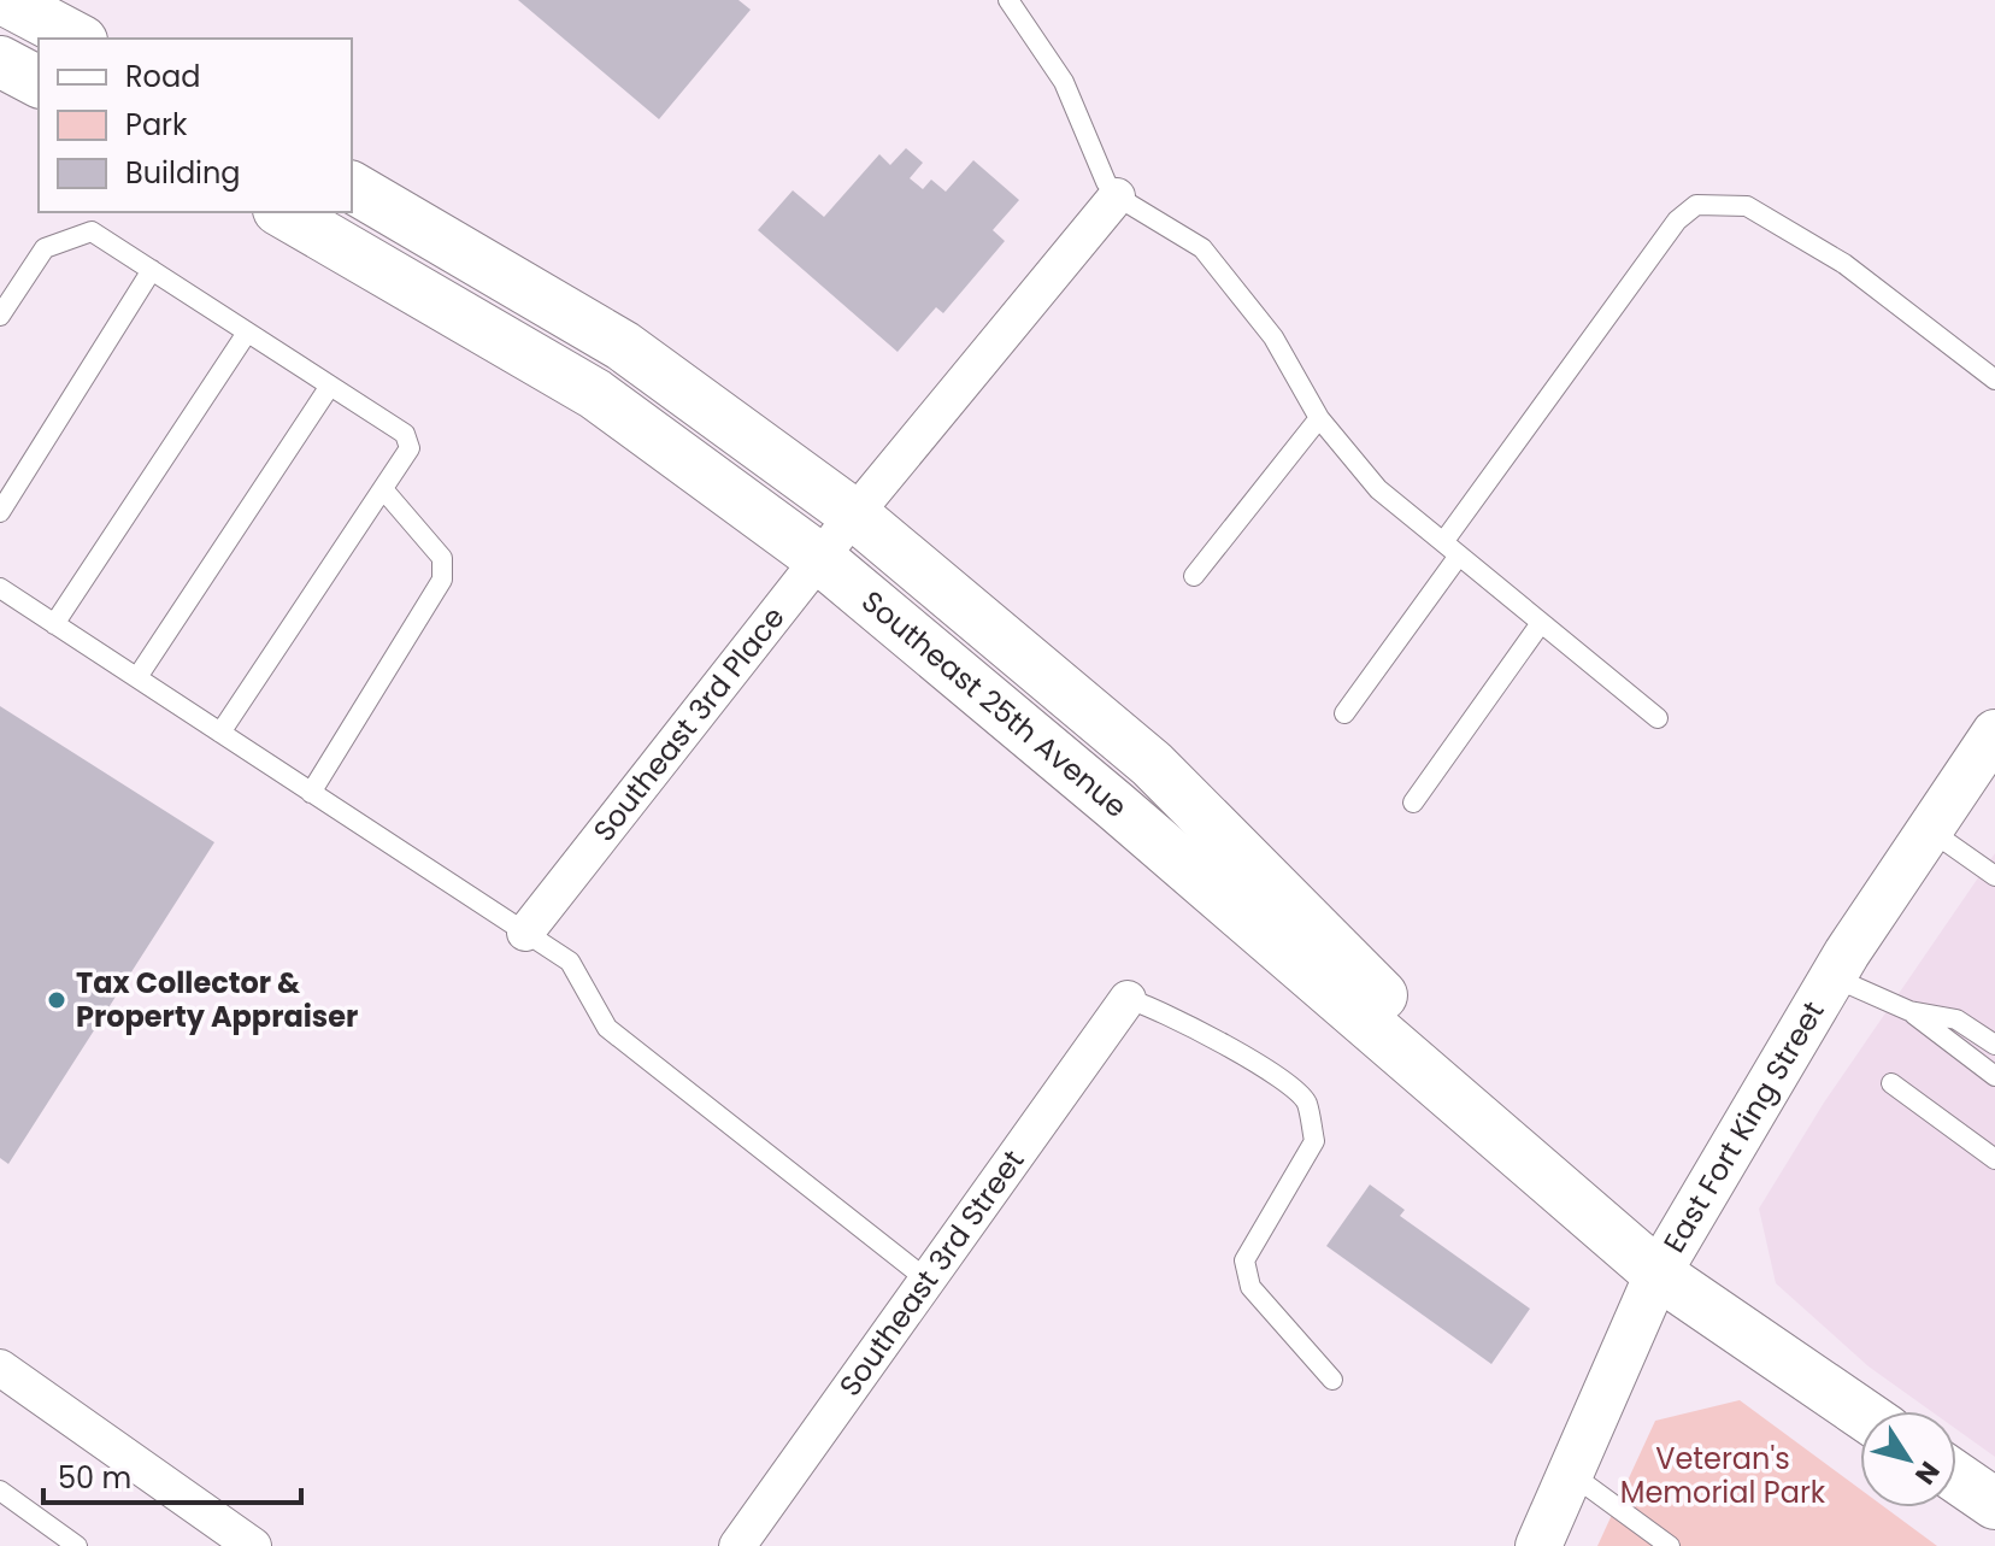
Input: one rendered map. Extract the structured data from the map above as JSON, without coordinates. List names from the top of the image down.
{
  "streets": {
    "main road": ["Southeast 25th Avenue"],
    "street": ["Southeast 3rd Place", "East Fort King Street", "Southeast 3rd Street"]
  },
  "crossings": [
    ["Southeast 25th Avenue", "Southeast 3rd Place"],
    ["Southeast 25th Avenue", "East Fort King Street"]
  ],
  "parks": ["Veteran's Memorial Park"],
  "places": ["Tax Collector & Property Appraiser"],
  "legend": ["Road", "Park", "Building"],
  "scale_bar": "50 m",
  "north": "bottom right"
}
